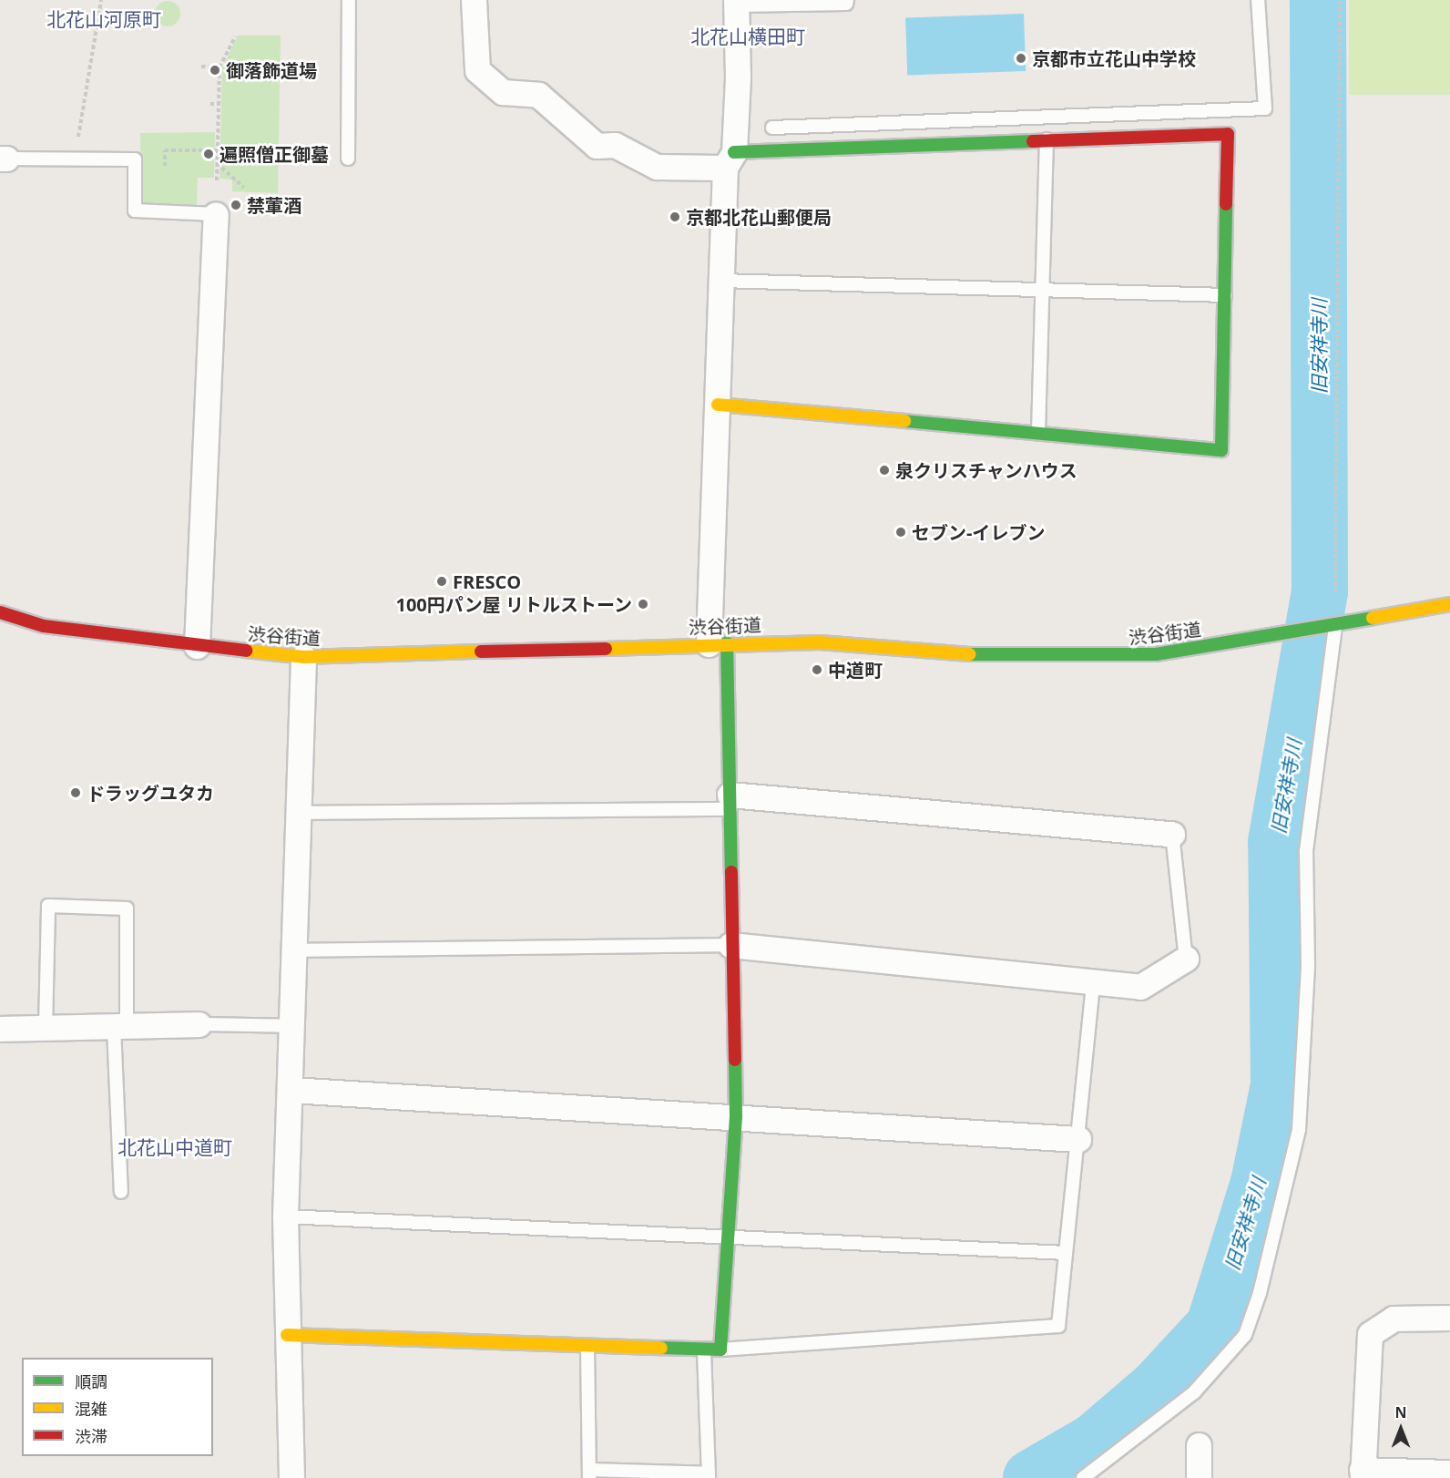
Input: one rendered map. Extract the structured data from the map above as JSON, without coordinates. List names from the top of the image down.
{
  "streets": {
    "street": ["渋谷街道"]
  },
  "districts": ["北花山河原町", "北花山横田町", "北花山中道町"],
  "water": ["旧安祥寺川"],
  "places": [
    "京都市立花山中学校",
    "御落飾道場",
    "遍照僧正御墓",
    "禁葷酒",
    "京都北花山郵便局",
    "泉クリスチャンハウス",
    "セブン-イレブン",
    "FRESCO",
    "100円パン屋 リトルストーン",
    "中道町",
    "ドラッグユタカ"
  ],
  "legend": ["順調", "混雑", "渋滞"],
  "north": "top"
}
